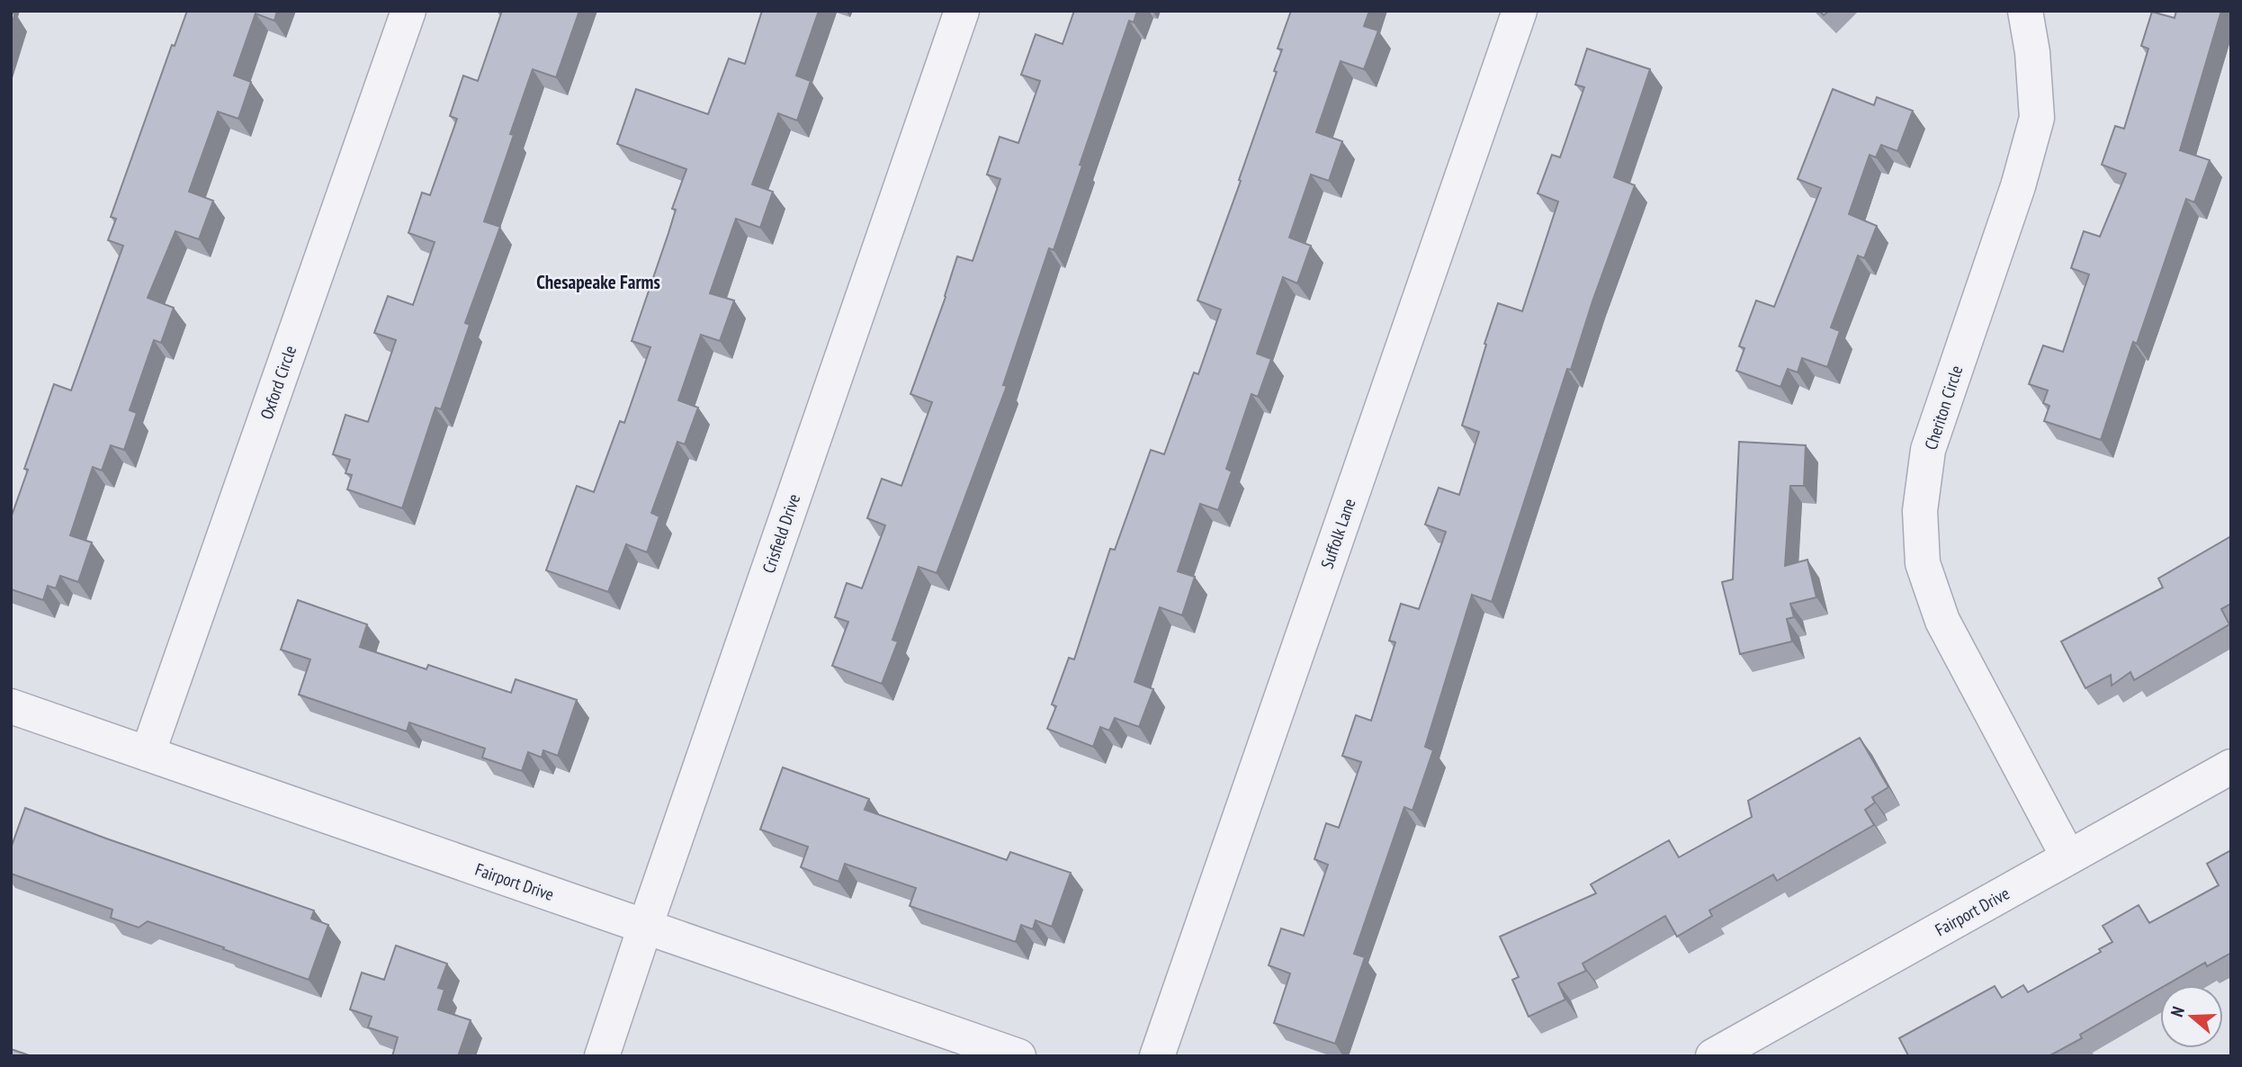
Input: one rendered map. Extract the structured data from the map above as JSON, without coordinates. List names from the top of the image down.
{
  "streets": {
    "street": [
      "Oxford Circle",
      "Cheriton Circle",
      "Crisfield Drive",
      "Suffolk Lane",
      "Fairport Drive"
    ]
  },
  "crossings": [
    ["Oxford Circle", "Fairport Drive"],
    ["Cheriton Circle", "Fairport Drive"],
    ["Crisfield Drive", "Fairport Drive"]
  ],
  "districts": ["Chesapeake Farms"],
  "north": "left"
}
